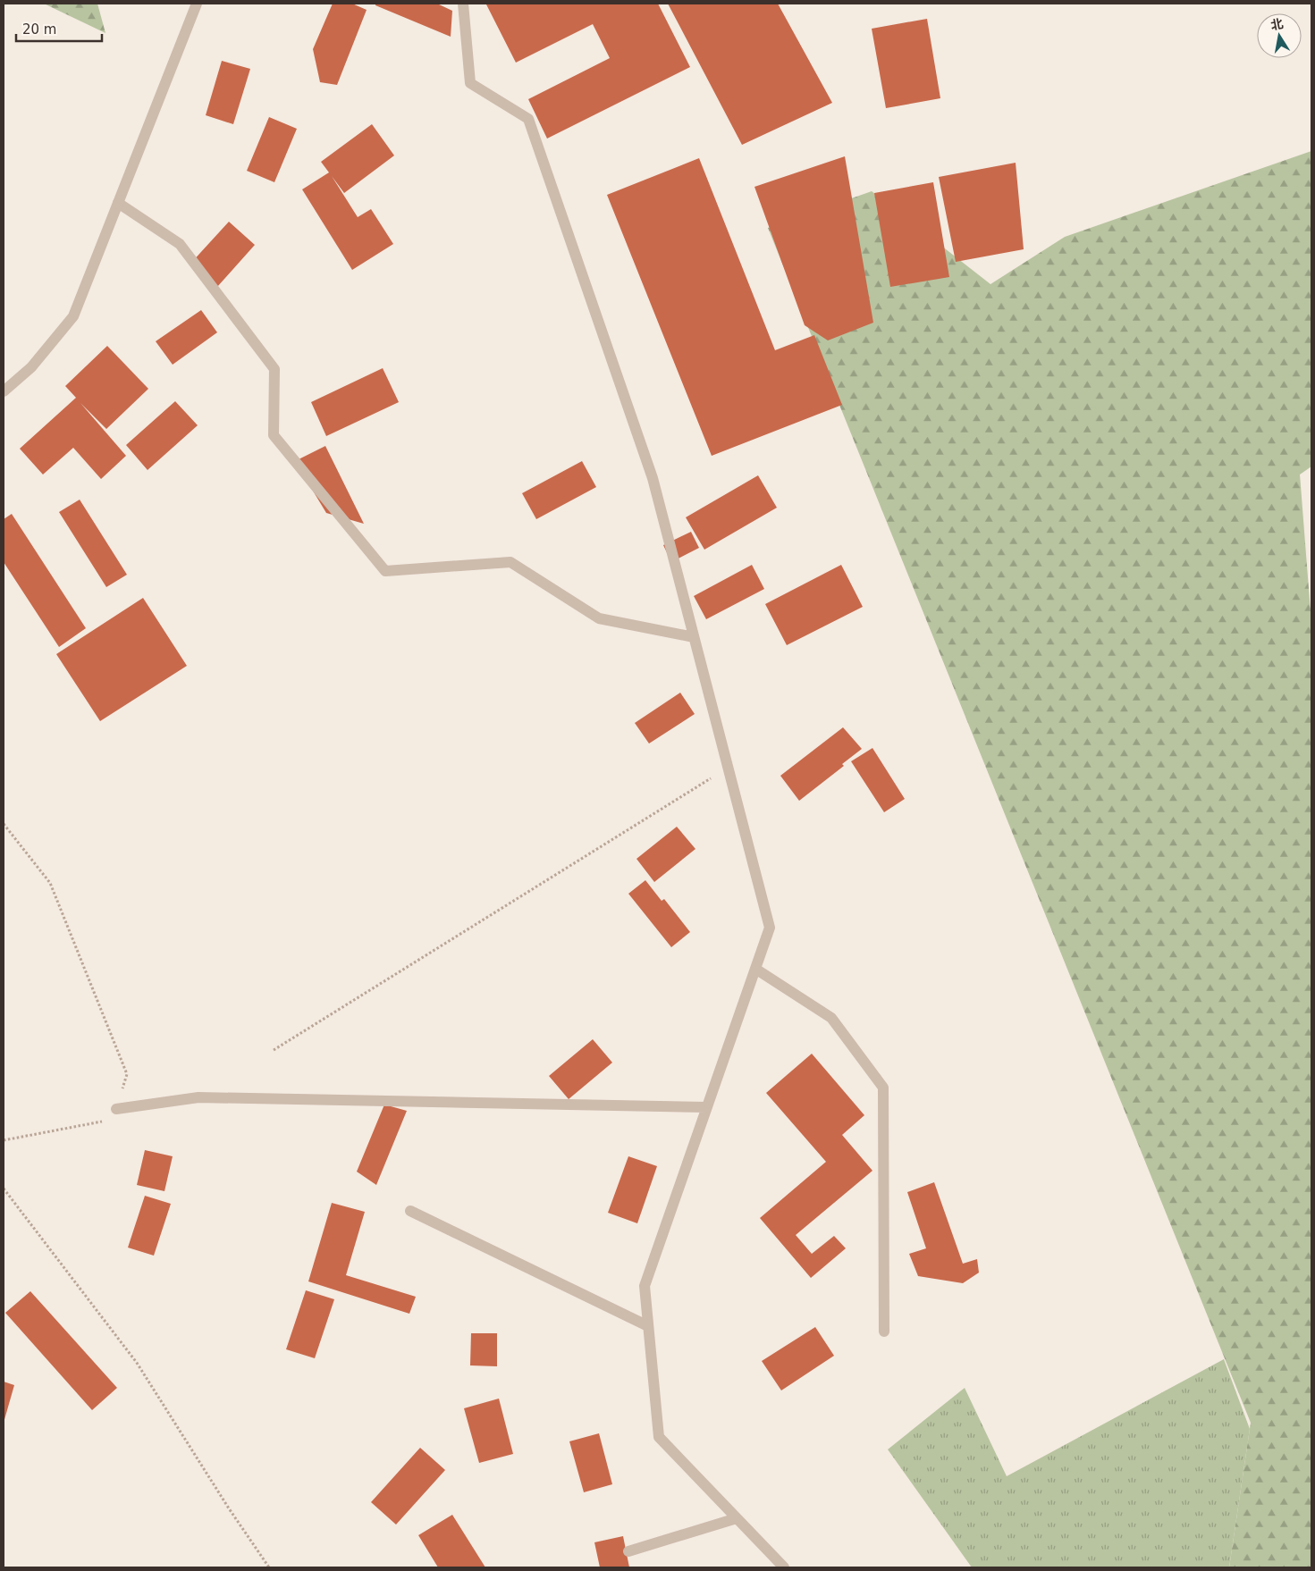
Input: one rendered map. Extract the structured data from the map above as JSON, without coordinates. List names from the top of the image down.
{
  "scale_bar": "20 m",
  "north": "top"
}
